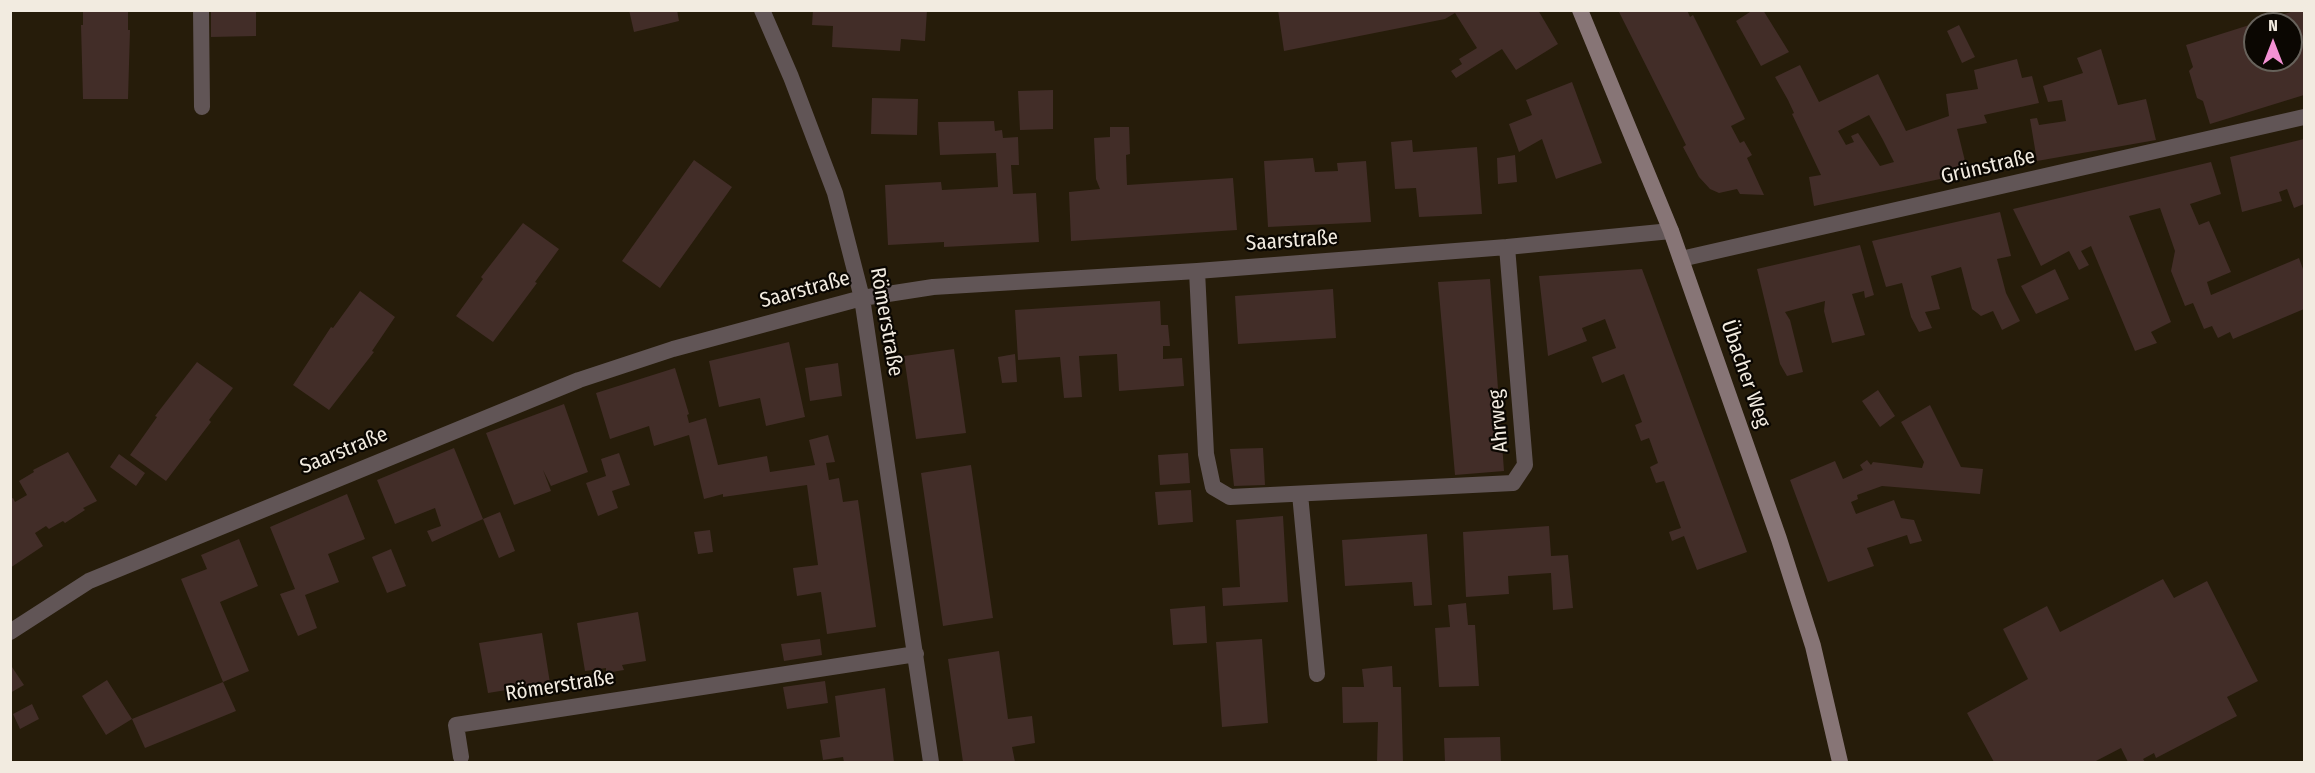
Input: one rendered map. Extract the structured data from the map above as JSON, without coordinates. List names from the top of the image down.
{
  "streets": {
    "main road": ["Übacher Weg"],
    "street": [
      "Grünstraße",
      "Saarstraße",
      "Römerstraße",
      "Ahrweg"
    ]
  },
  "crossings": [
    ["Grünstraße", "Übacher Weg"],
    ["Saarstraße", "Römerstraße"],
    ["Saarstraße", "Übacher Weg"],
    ["Saarstraße", "Ahrweg"]
  ],
  "north": "top"
}
